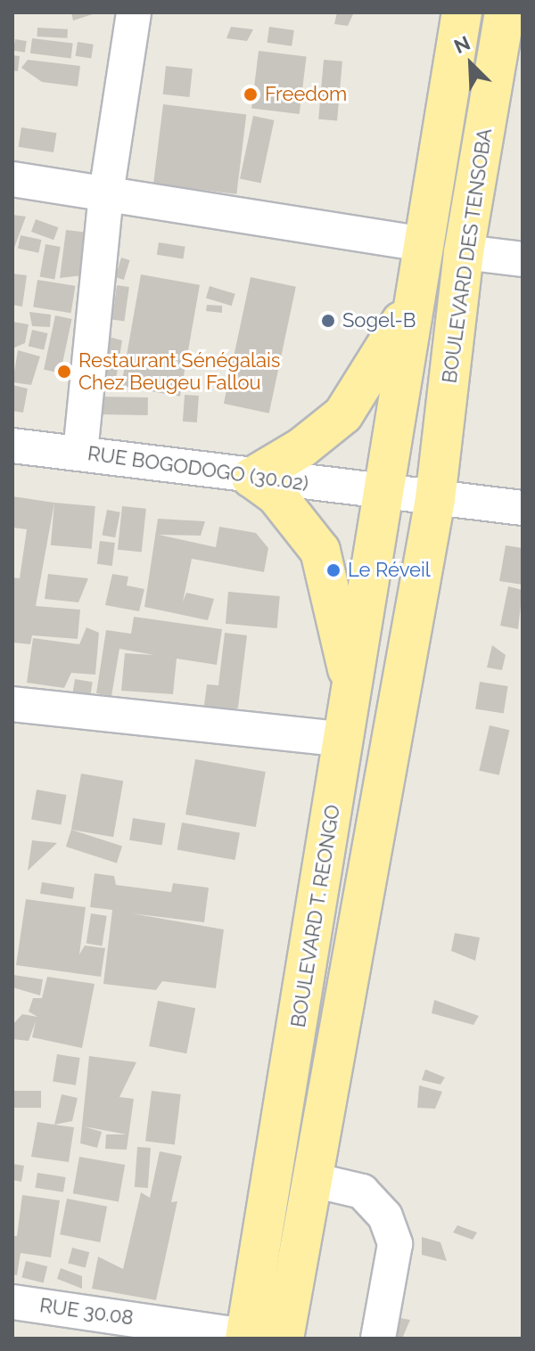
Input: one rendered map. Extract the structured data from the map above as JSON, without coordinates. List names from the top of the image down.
{
  "streets": {
    "main road": ["BOULEVARD DES TENSOBA", "BOULEVARD T. REONGO"],
    "street": ["RUE BOGODOGO (30.02)", "RUE 30.08"]
  },
  "crossings": [
    ["BOULEVARD DES TENSOBA", "RUE BOGODOGO (30.02)"],
    ["BOULEVARD DES TENSOBA", "BOULEVARD T. REONGO"],
    ["RUE BOGODOGO (30.02)", "BOULEVARD T. REONGO"],
    ["BOULEVARD T. REONGO", "RUE 30.08"]
  ],
  "places": [
    "Freedom",
    "Sogel-B",
    "Restaurant Sénégalais Chez Beugeu Fallou",
    "Le Réveil"
  ],
  "north": "top left"
}
